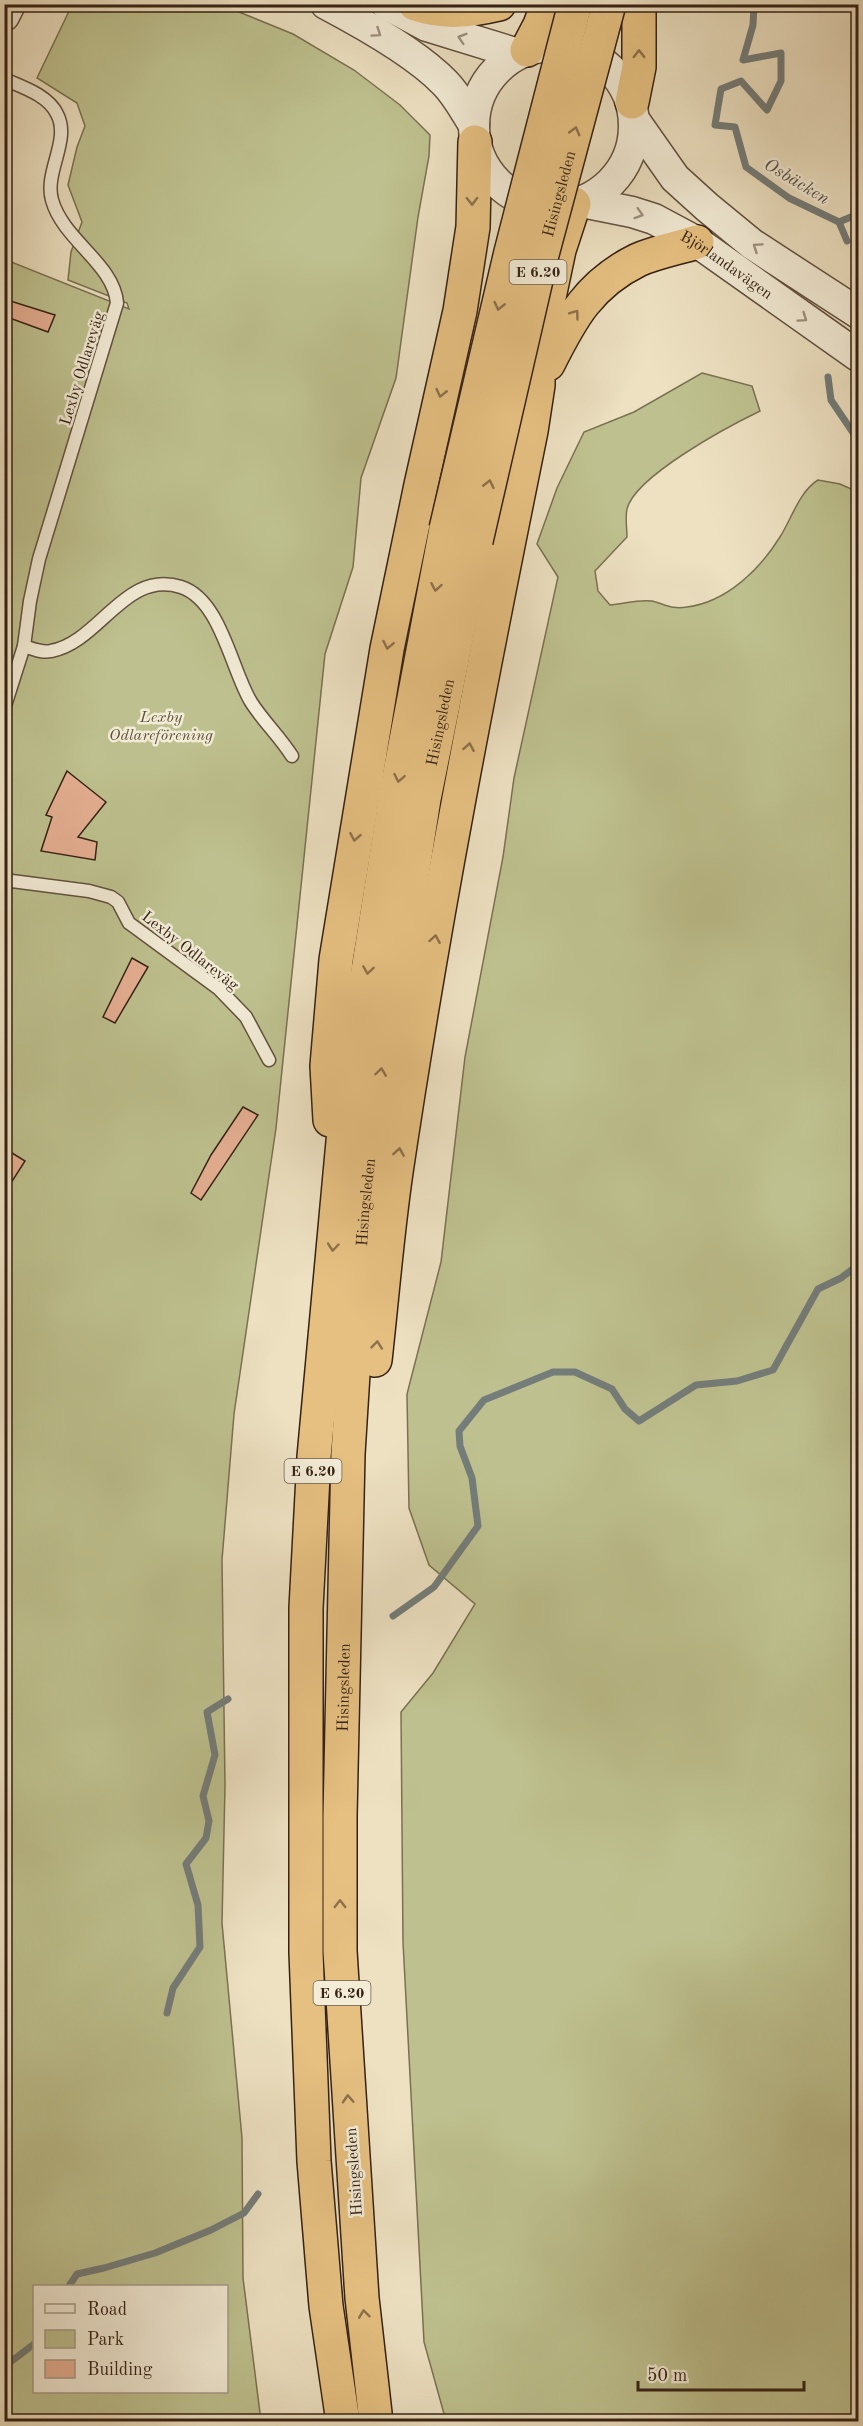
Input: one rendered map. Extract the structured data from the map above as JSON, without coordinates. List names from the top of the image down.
{
  "streets": {
    "highway": ["Hisingsleden", "E 6.20"],
    "street": ["Björlandavägen"],
    "lane": ["Lexby Odlareväg"]
  },
  "water": ["Osbäcken"],
  "parks": ["Lexby Odlareförening"],
  "legend": ["Road", "Park", "Building"],
  "scale_bar": "50 m"
}
